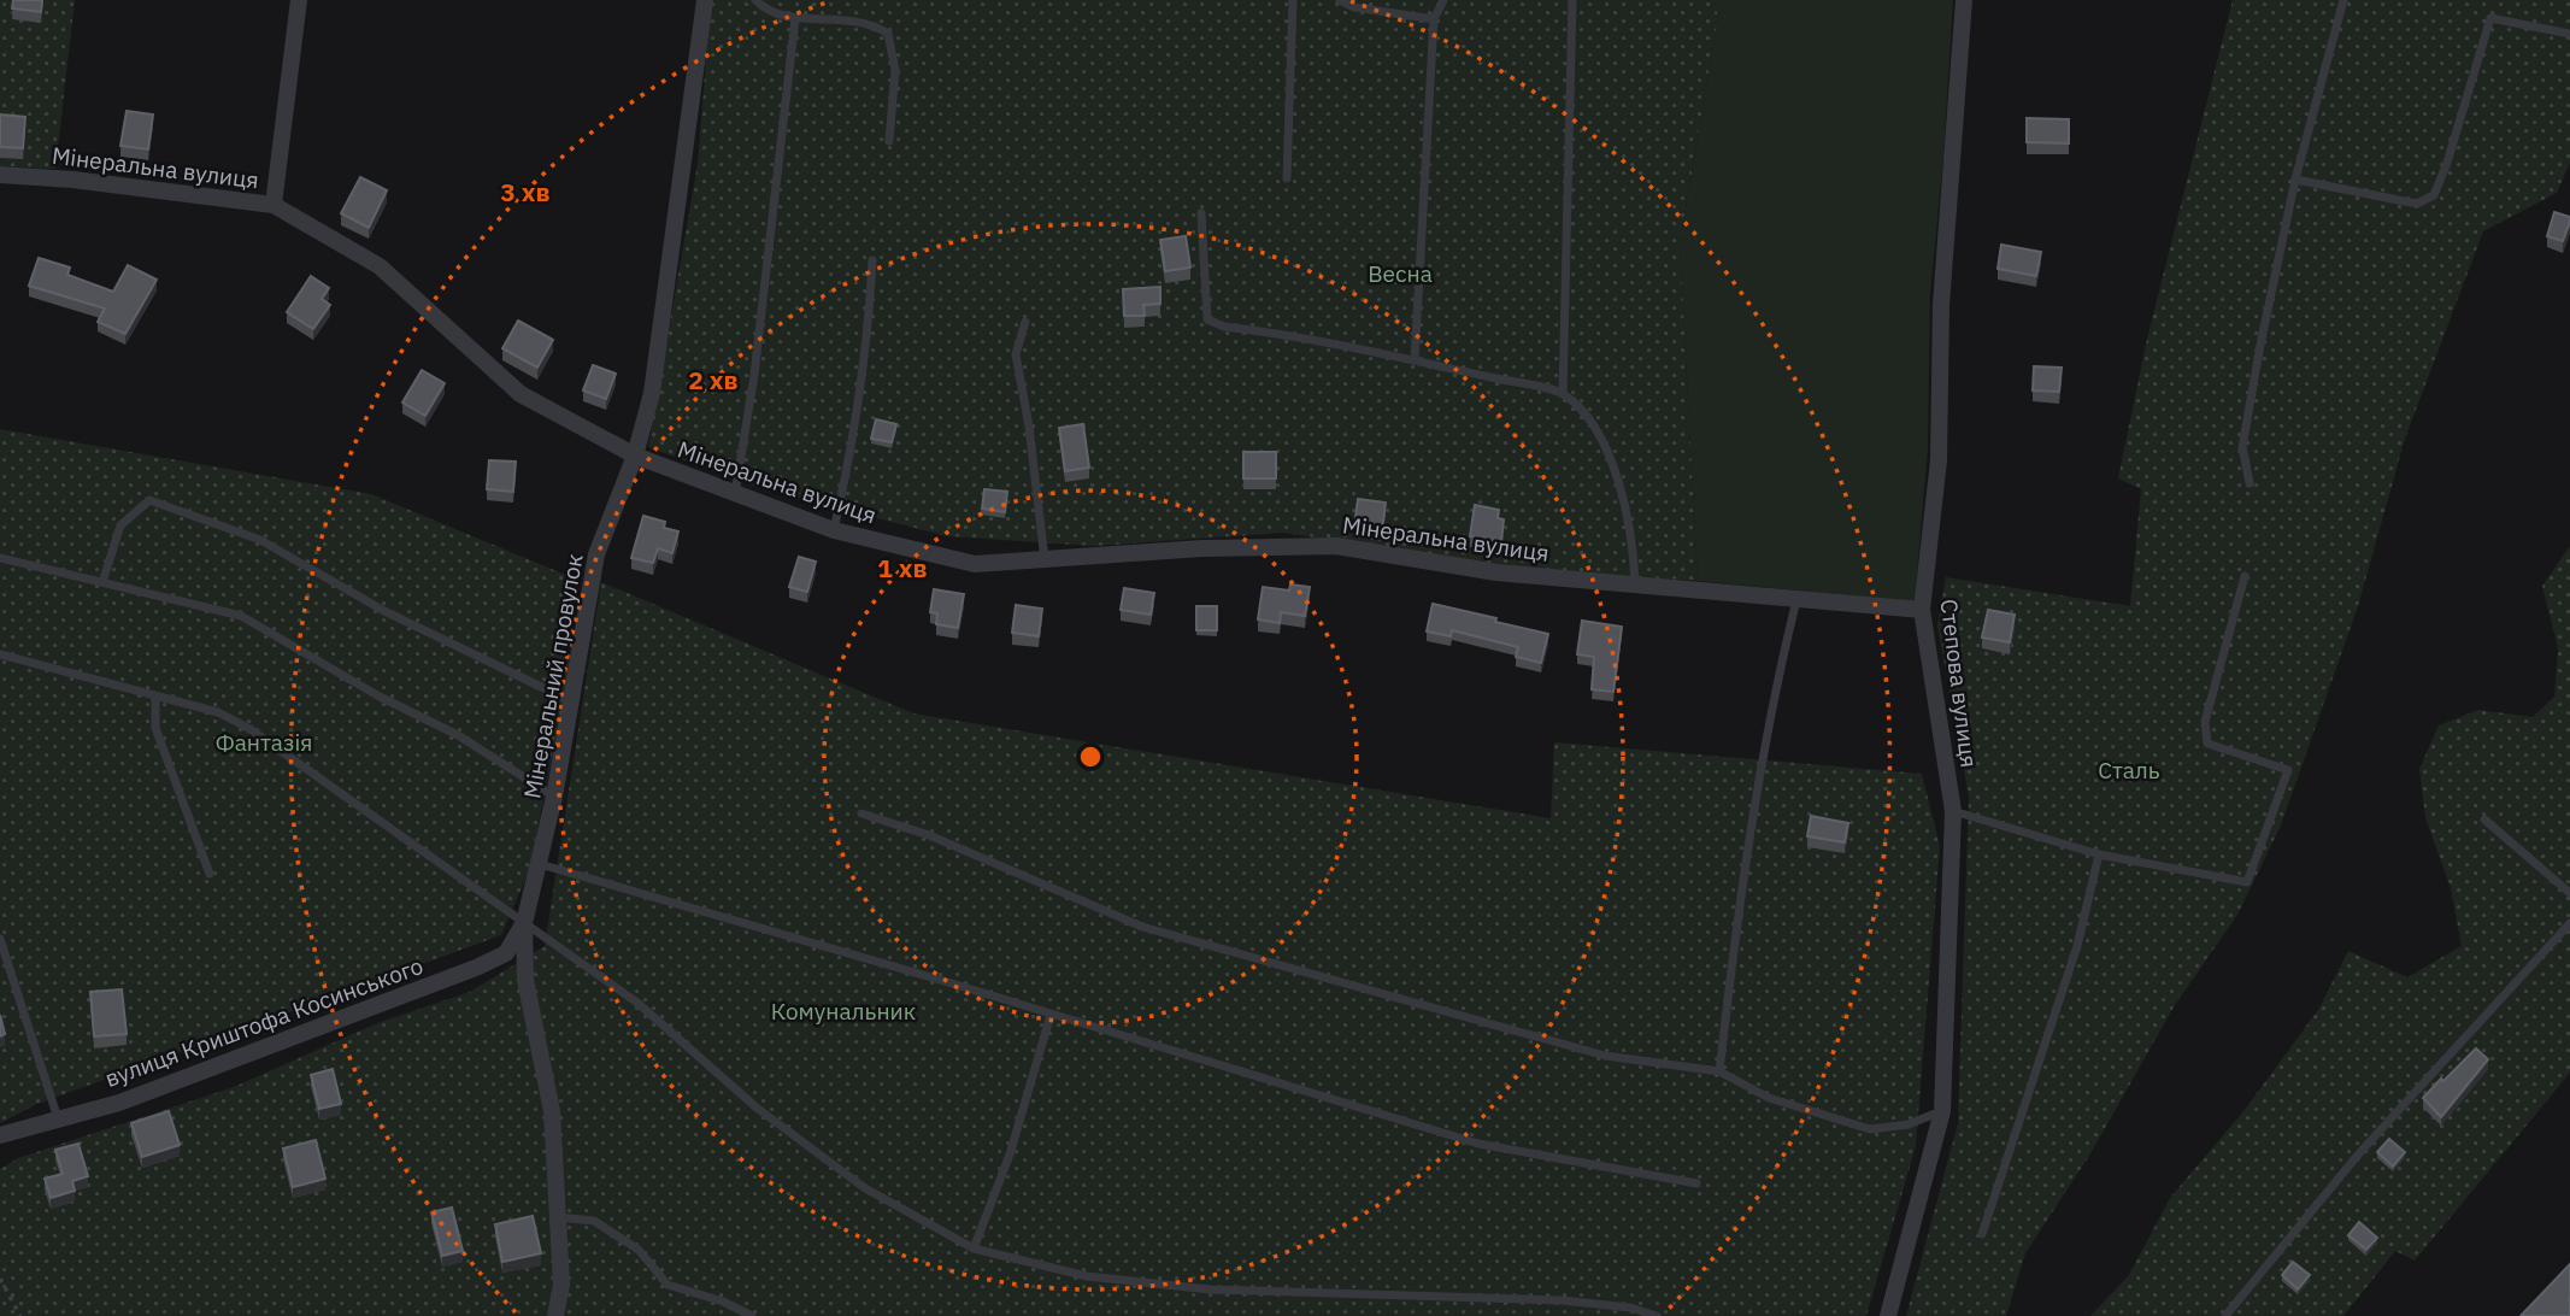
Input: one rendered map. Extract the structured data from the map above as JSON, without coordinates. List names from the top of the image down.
{
  "streets": {
    "street": [
      "Мінеральна вулиця",
      "Мінеральний провулок",
      "Степова вулиця",
      "вулиця Криштофа Косинського"
    ]
  },
  "crossings": [
    ["Мінеральна вулиця", "Мінеральний провулок"],
    ["Мінеральна вулиця", "Степова вулиця"],
    ["Мінеральний провулок", "вулиця Криштофа Косинського"]
  ],
  "parks": [
    "Весна",
    "Фантазія",
    "Сталь",
    "Комунальник"
  ],
  "rings": ["3 хв", "2 хв", "1 хв"]
}
